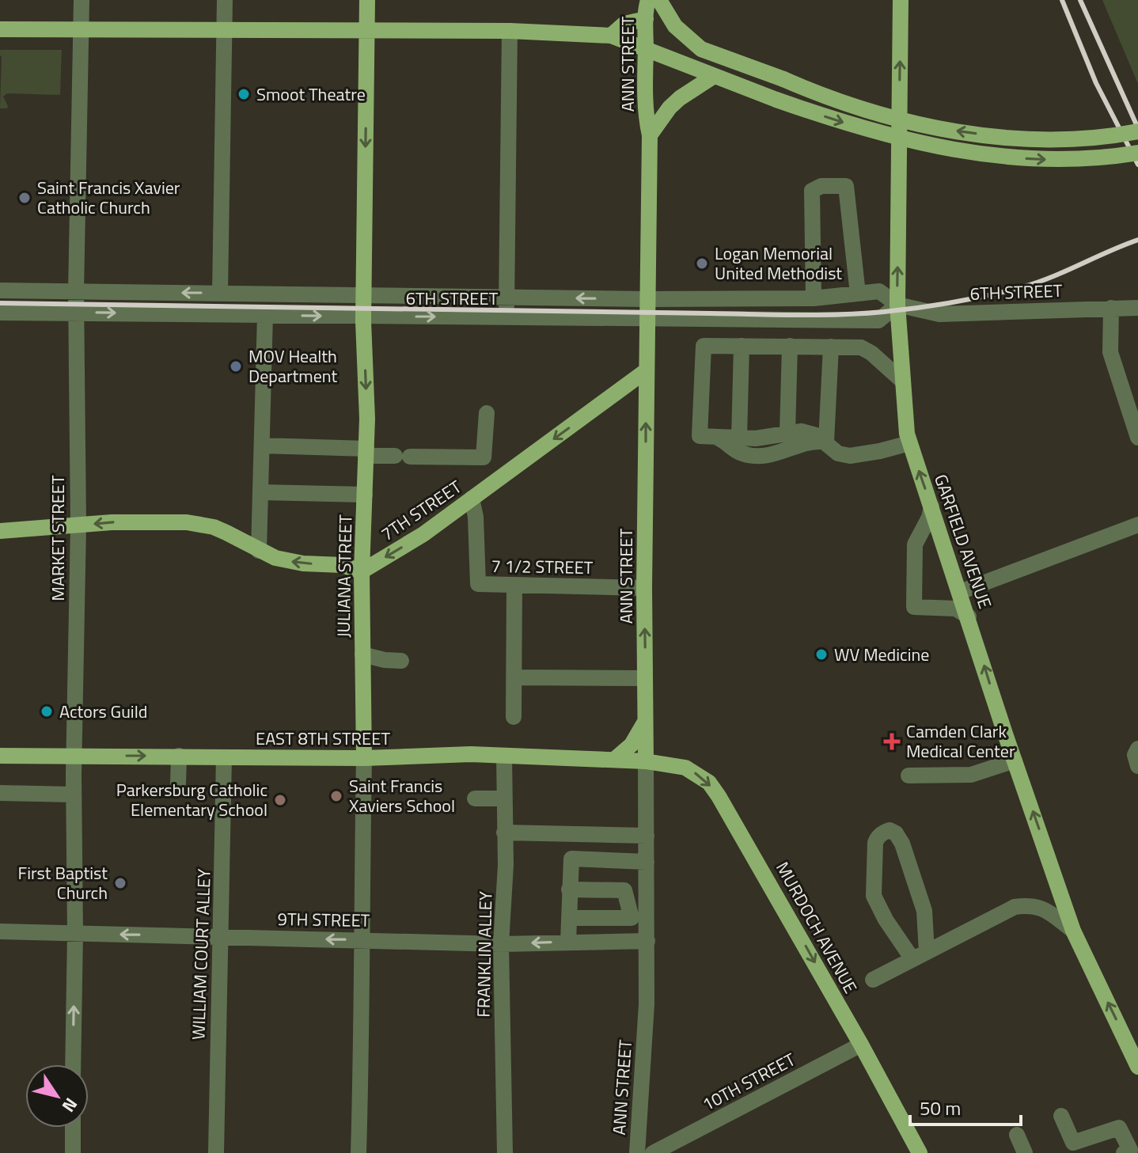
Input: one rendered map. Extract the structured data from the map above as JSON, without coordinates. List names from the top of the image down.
{
  "streets": {
    "main road": [
      "ANN STREET",
      "7TH STREET",
      "GARFIELD AVENUE",
      "JULIANA STREET",
      "EAST 8TH STREET",
      "MURDOCH AVENUE"
    ],
    "street": [
      "6TH STREET",
      "MARKET STREET",
      "7 1/2 STREET",
      "9TH STREET",
      "WILLIAM COURT ALLEY",
      "FRANKLIN ALLEY",
      "10TH STREET"
    ]
  },
  "crossings": [
    ["ANN STREET", "6TH STREET"],
    ["ANN STREET", "7TH STREET"],
    ["ANN STREET", "7 1/2 STREET"],
    ["ANN STREET", "EAST 8TH STREET"],
    ["ANN STREET", "9TH STREET"],
    ["ANN STREET", "MURDOCH AVENUE"],
    ["6TH STREET", "MARKET STREET"],
    ["6TH STREET", "GARFIELD AVENUE"],
    ["6TH STREET", "JULIANA STREET"],
    ["7TH STREET", "7 1/2 STREET"],
    ["7TH STREET", "JULIANA STREET"],
    ["MARKET STREET", "EAST 8TH STREET"],
    ["MARKET STREET", "9TH STREET"],
    ["JULIANA STREET", "EAST 8TH STREET"],
    ["JULIANA STREET", "9TH STREET"],
    ["EAST 8TH STREET", "MURDOCH AVENUE"],
    ["EAST 8TH STREET", "WILLIAM COURT ALLEY"],
    ["EAST 8TH STREET", "FRANKLIN ALLEY"],
    ["9TH STREET", "WILLIAM COURT ALLEY"],
    ["9TH STREET", "FRANKLIN ALLEY"],
    ["MURDOCH AVENUE", "10TH STREET"]
  ],
  "one_way": [
    "7TH STREET",
    "GARFIELD AVENUE",
    "9TH STREET",
    "MURDOCH AVENUE"
  ],
  "places": {
    "other": [
      "Smoot Theatre",
      "Saint Francis Xavier Catholic Church",
      "Logan Memorial United Methodist",
      "MOV Health Department",
      "WV Medicine",
      "Actors Guild",
      "Saint Francis Xaviers School",
      "Parkersburg Catholic Elementary School",
      "First Baptist Church"
    ],
    "health": ["Camden Clark Medical Center"]
  },
  "scale_bar": "50 m",
  "north": "bottom right"
}
